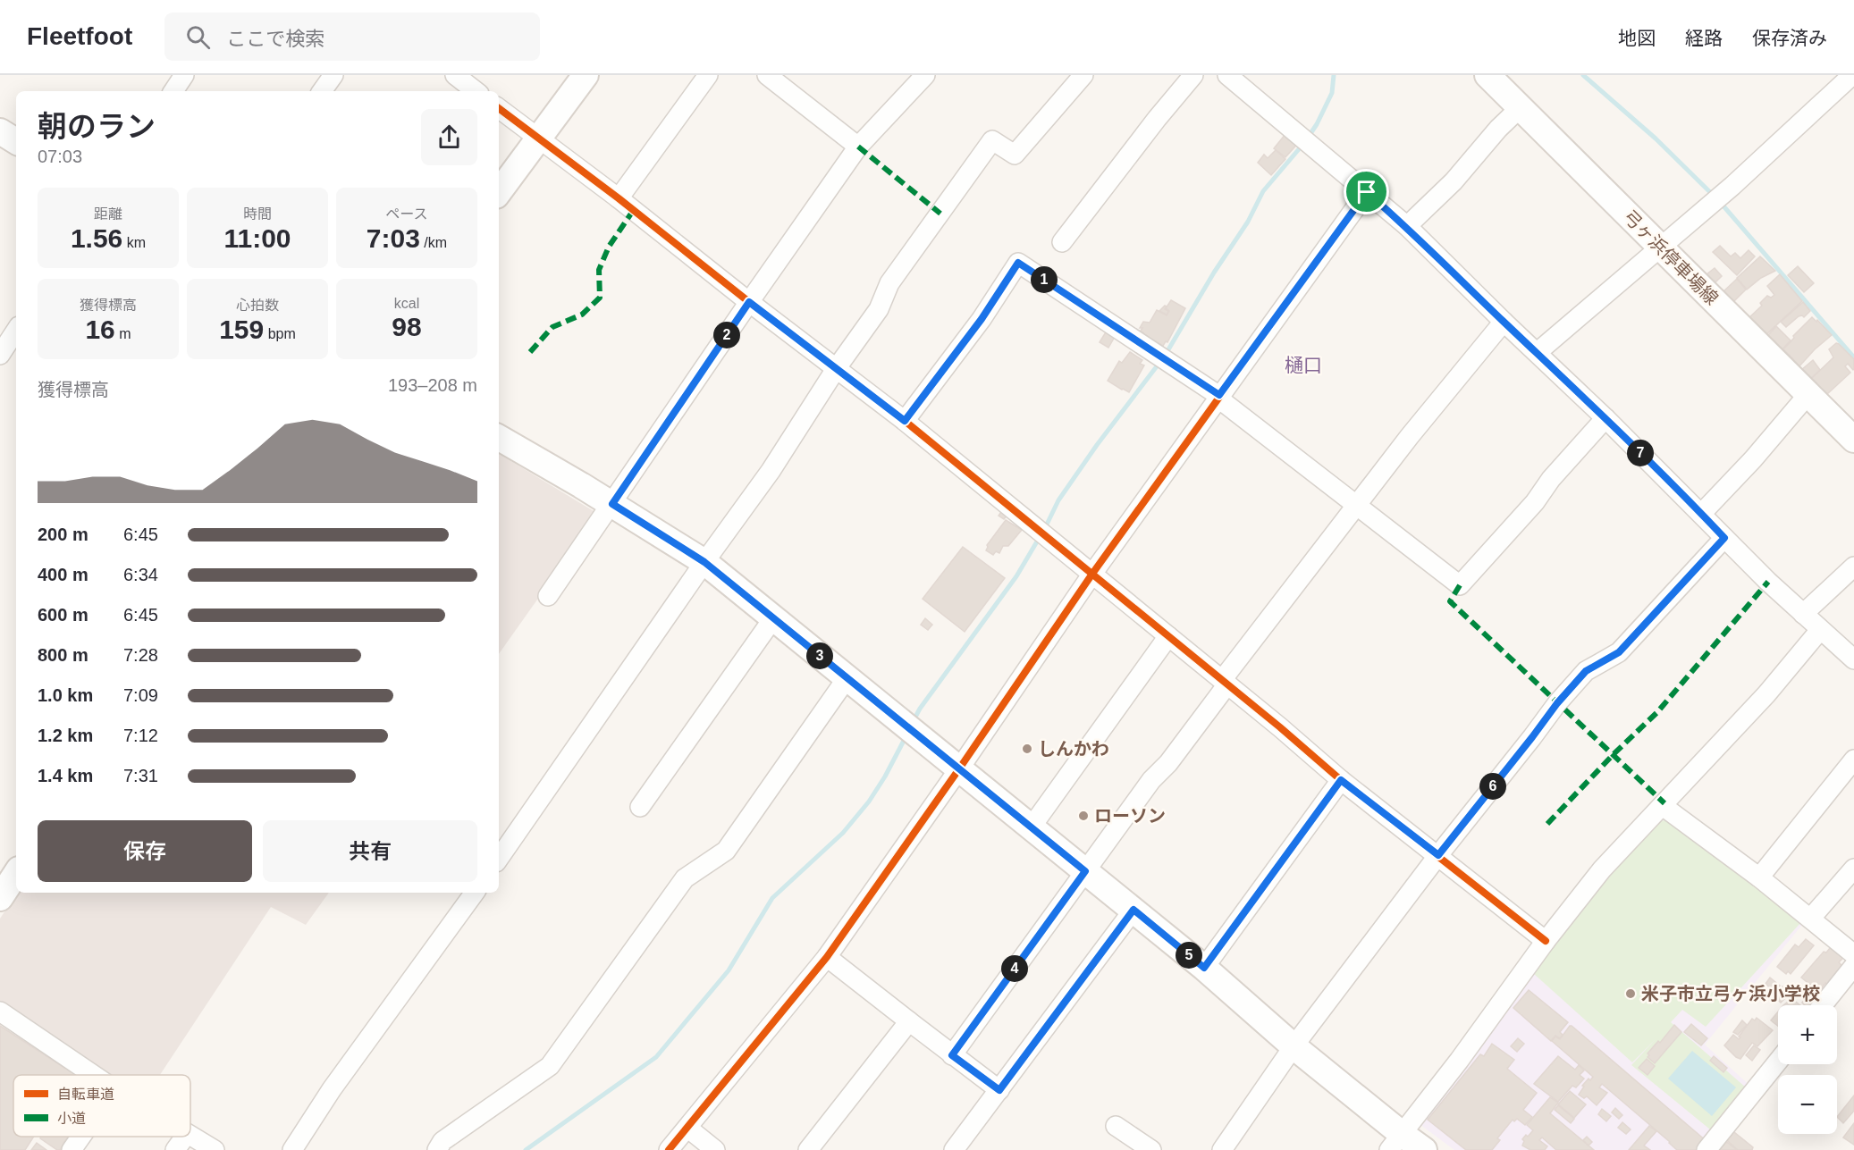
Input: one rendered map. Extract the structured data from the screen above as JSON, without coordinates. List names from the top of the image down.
{
  "streets": {
    "street": ["弓ヶ浜停車場線"]
  },
  "districts": ["樋口"],
  "places": ["しんかわ", "ローソン", "米子市立弓ヶ浜小学校"],
  "legend": ["自転車道", "小道"],
  "page": {
    "header": "Fleetfoot",
    "search": "ここで検索",
    "nav": ["地図", "経路", "保存済み"],
    "heading": ["朝のラン", "07:03"],
    "stats": [
      ["距離", "1.56 km"],
      ["時間", "11:00"],
      ["ペース", "7:03 /km"],
      ["獲得標高", "16 m"],
      ["心拍数", "159 bpm"],
      ["kcal", "98"]
    ],
    "pins": [
      "1",
      "2",
      "7",
      "3",
      "6",
      "5",
      "4"
    ],
    "chart": ["獲得標高", "193–208 m"],
    "list": [
      {
        "name": "200 m",
        "note": "6:45"
      },
      {
        "name": "400 m",
        "note": "6:34"
      },
      {
        "name": "600 m",
        "note": "6:45"
      },
      {
        "name": "800 m",
        "note": "7:28"
      },
      {
        "name": "1.0 km",
        "note": "7:09"
      },
      {
        "name": "1.2 km",
        "note": "7:12"
      },
      {
        "name": "1.4 km",
        "note": "7:31"
      }
    ],
    "buttons": ["保存", "共有"],
    "map_buttons": ["+", "−"]
  }
}
